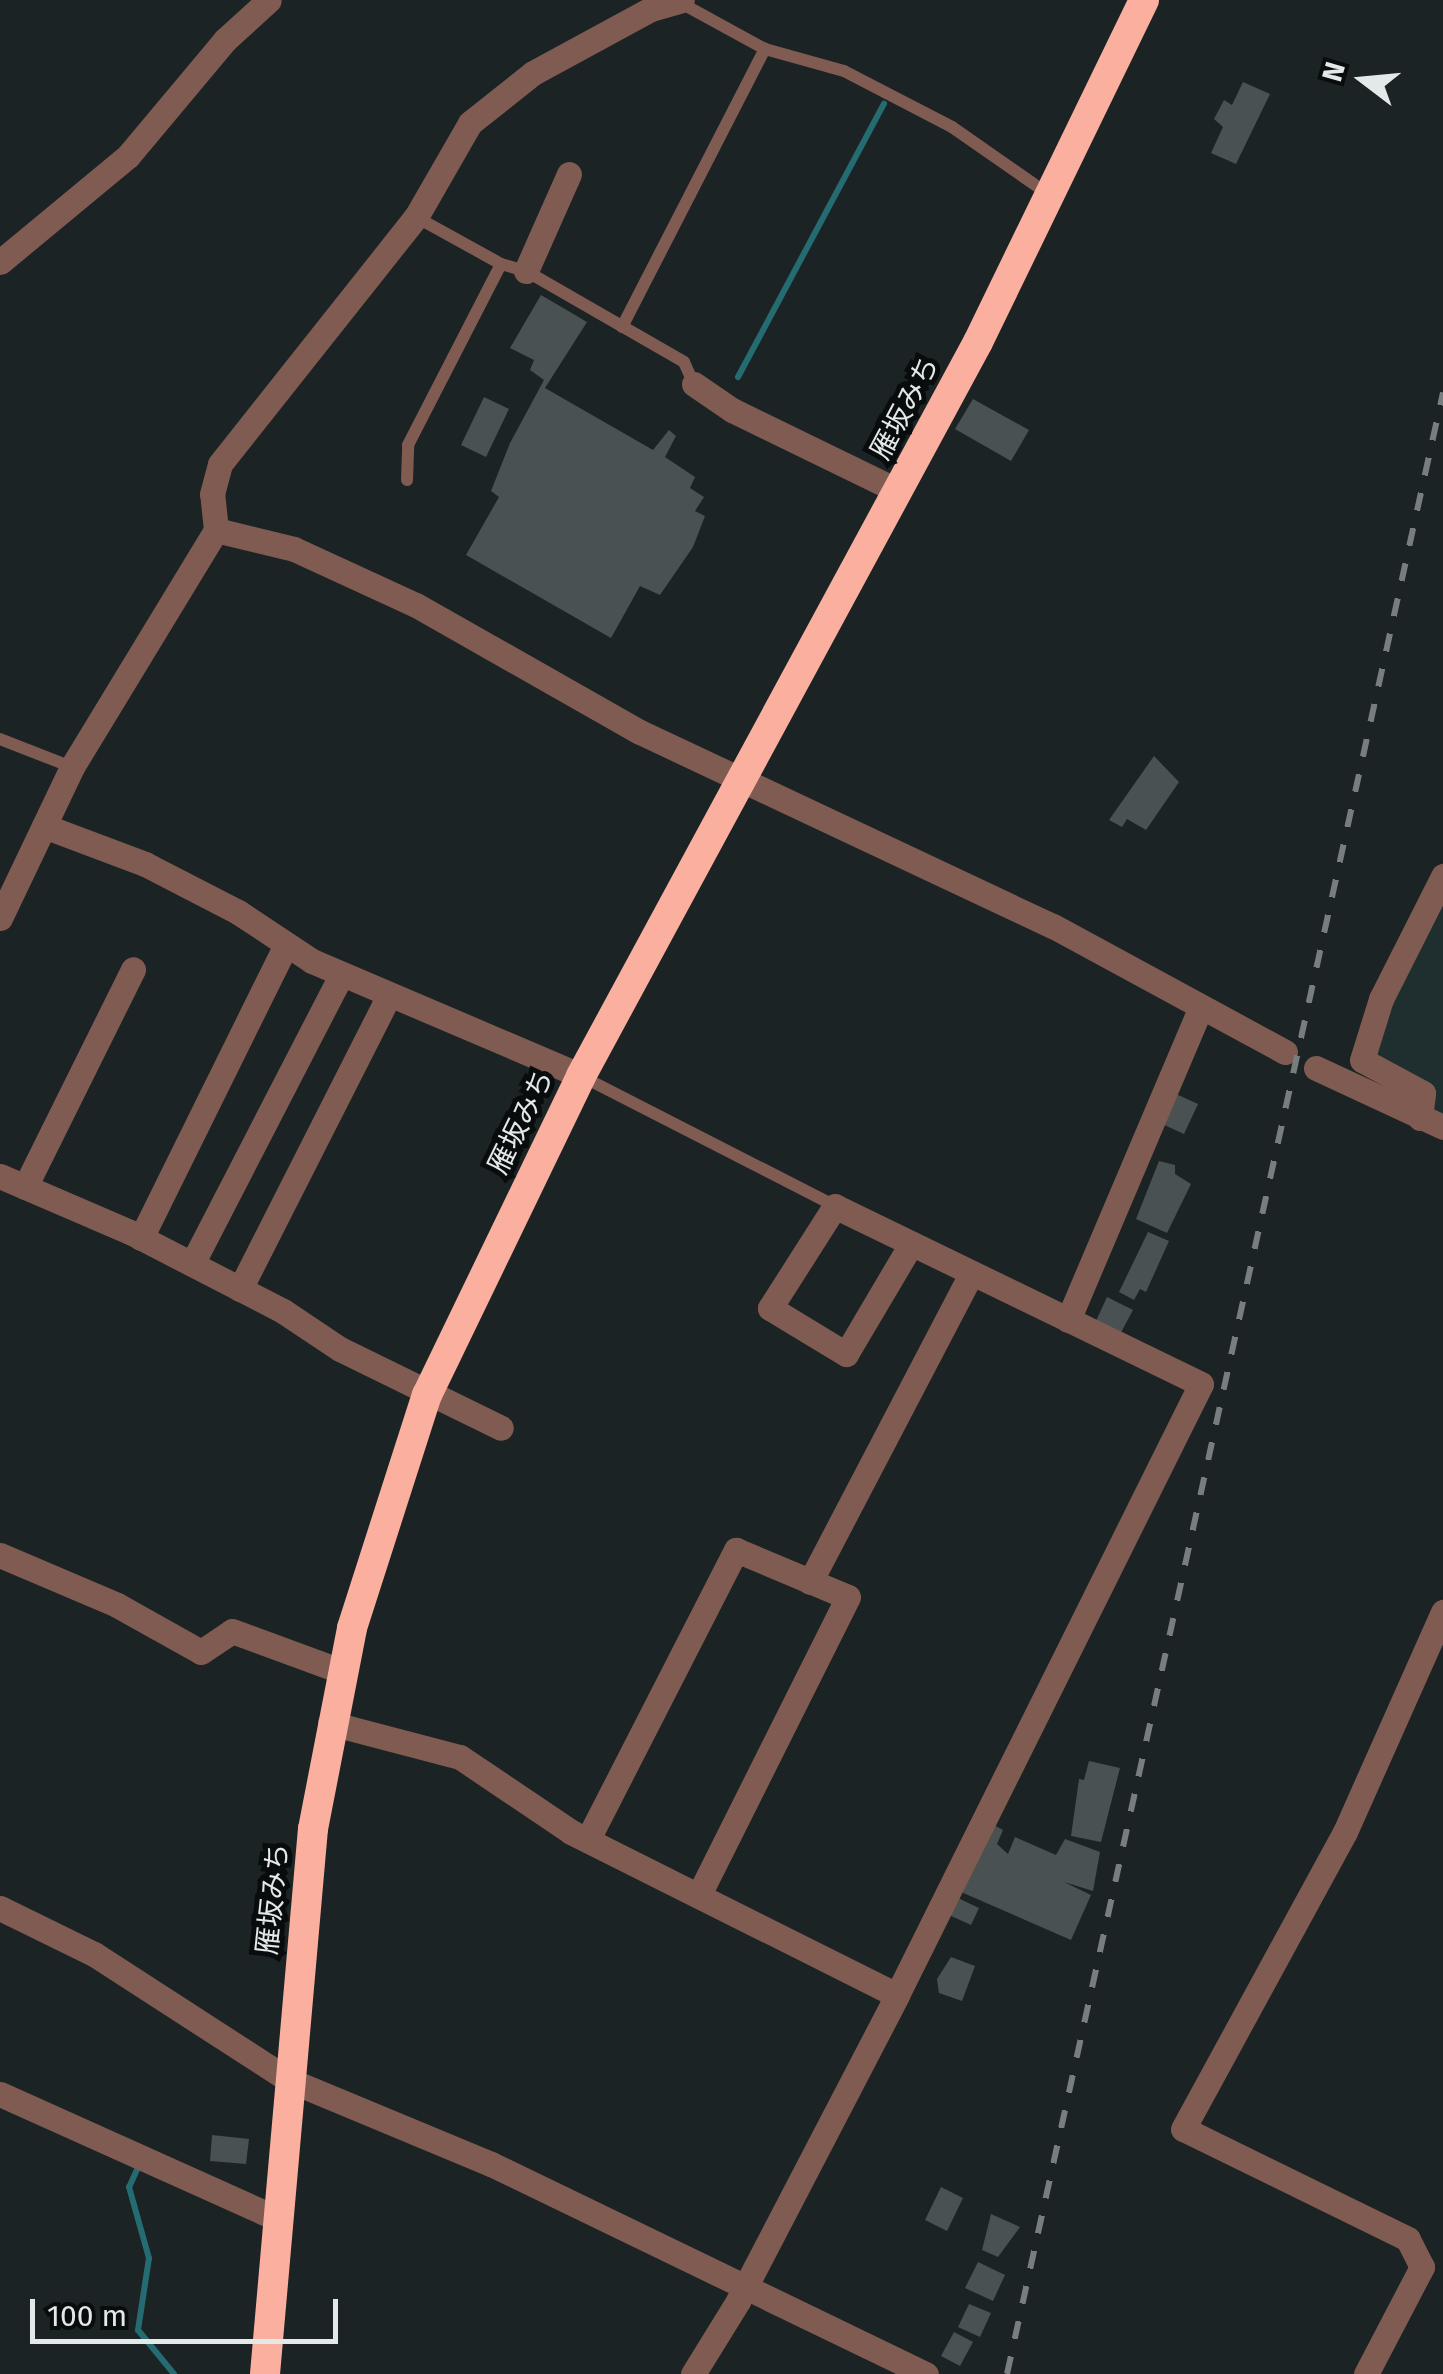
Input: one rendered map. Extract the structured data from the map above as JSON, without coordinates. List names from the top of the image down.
{
  "streets": {
    "highway": ["雁坂みち"]
  },
  "scale_bar": "100 m",
  "north": "left"
}
